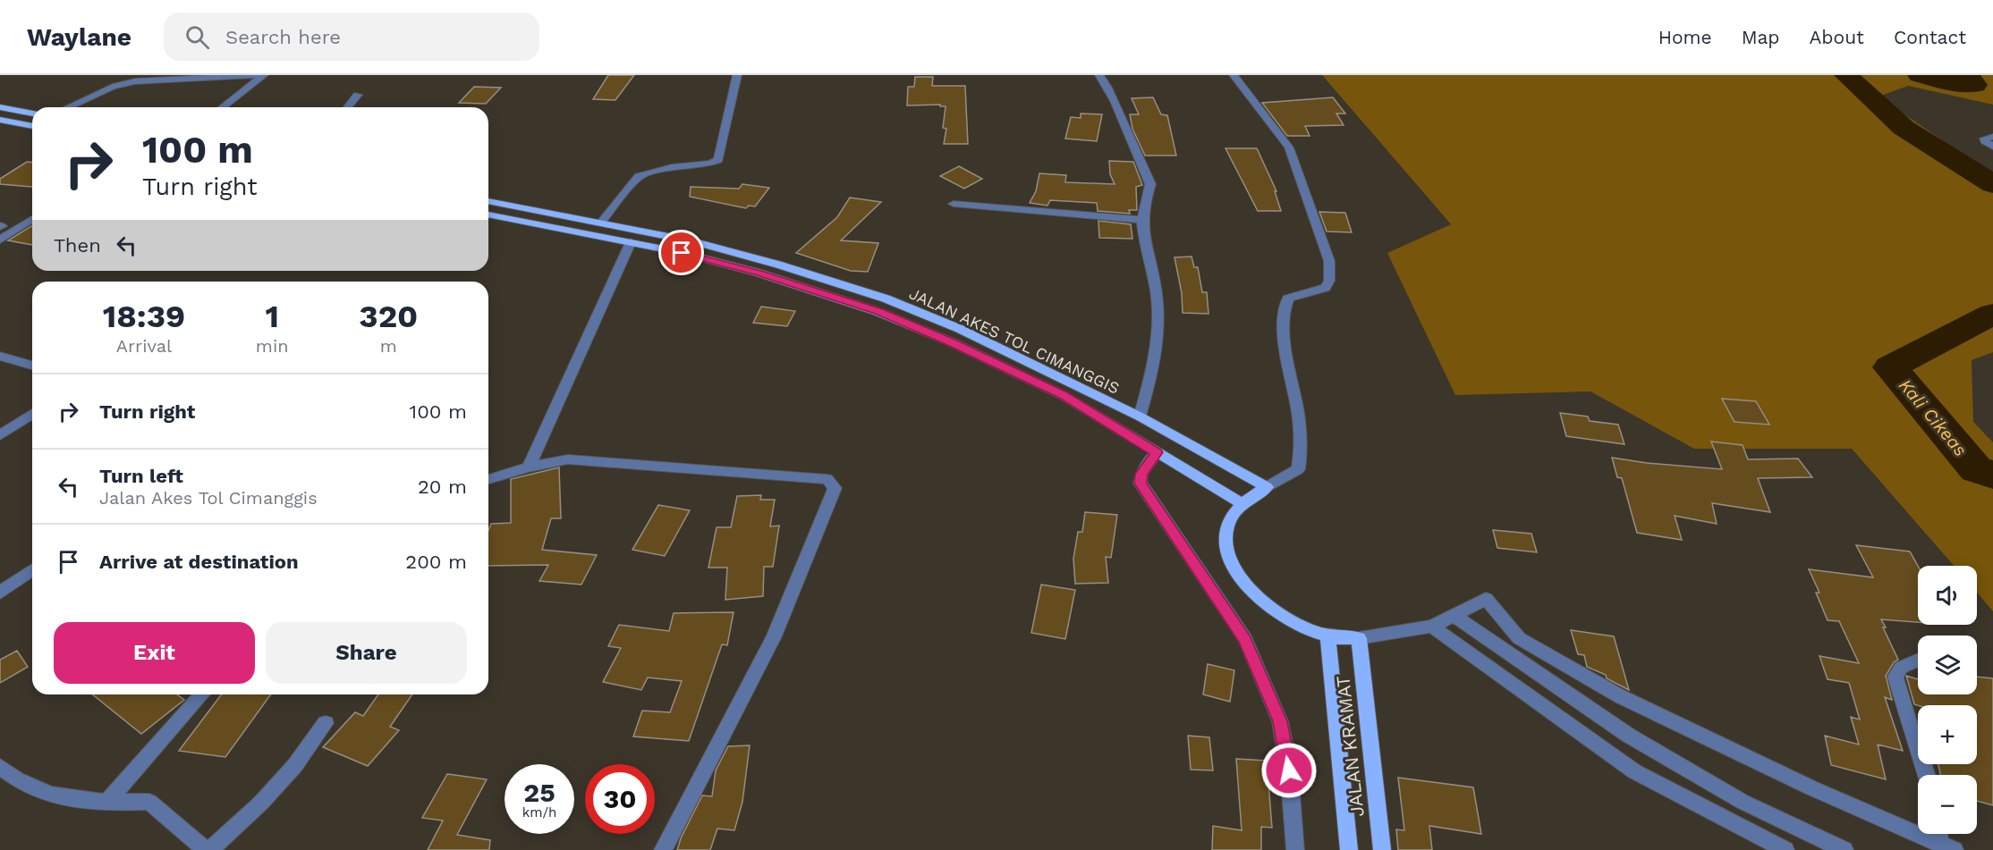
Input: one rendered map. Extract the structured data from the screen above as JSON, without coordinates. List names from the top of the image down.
{
  "streets": {
    "main road": ["JALAN AKES TOL CIMANGGIS", "JALAN KRAMAT"]
  },
  "water": ["Kali Cikeas"],
  "page": {
    "header": "Waylane",
    "search": "Search here",
    "nav": [
      "Home",
      "Map",
      "About",
      "Contact"
    ],
    "turn": ["100 m", "Turn right"],
    "then": "Then",
    "eta": [
      "18:39",
      "Arrival",
      "1",
      "min",
      "320",
      "m"
    ],
    "list": [
      {
        "name": "Turn right",
        "value": "100 m"
      },
      {
        "name": "Turn left",
        "note": "Jalan Akes Tol Cimanggis",
        "value": "20 m"
      },
      {
        "name": "Arrive at destination",
        "value": "200 m"
      }
    ],
    "map_buttons": ["+", "−"],
    "buttons": ["Exit", "Share"],
    "speed": "25 km/h",
    "limit": "30"
  }
}
